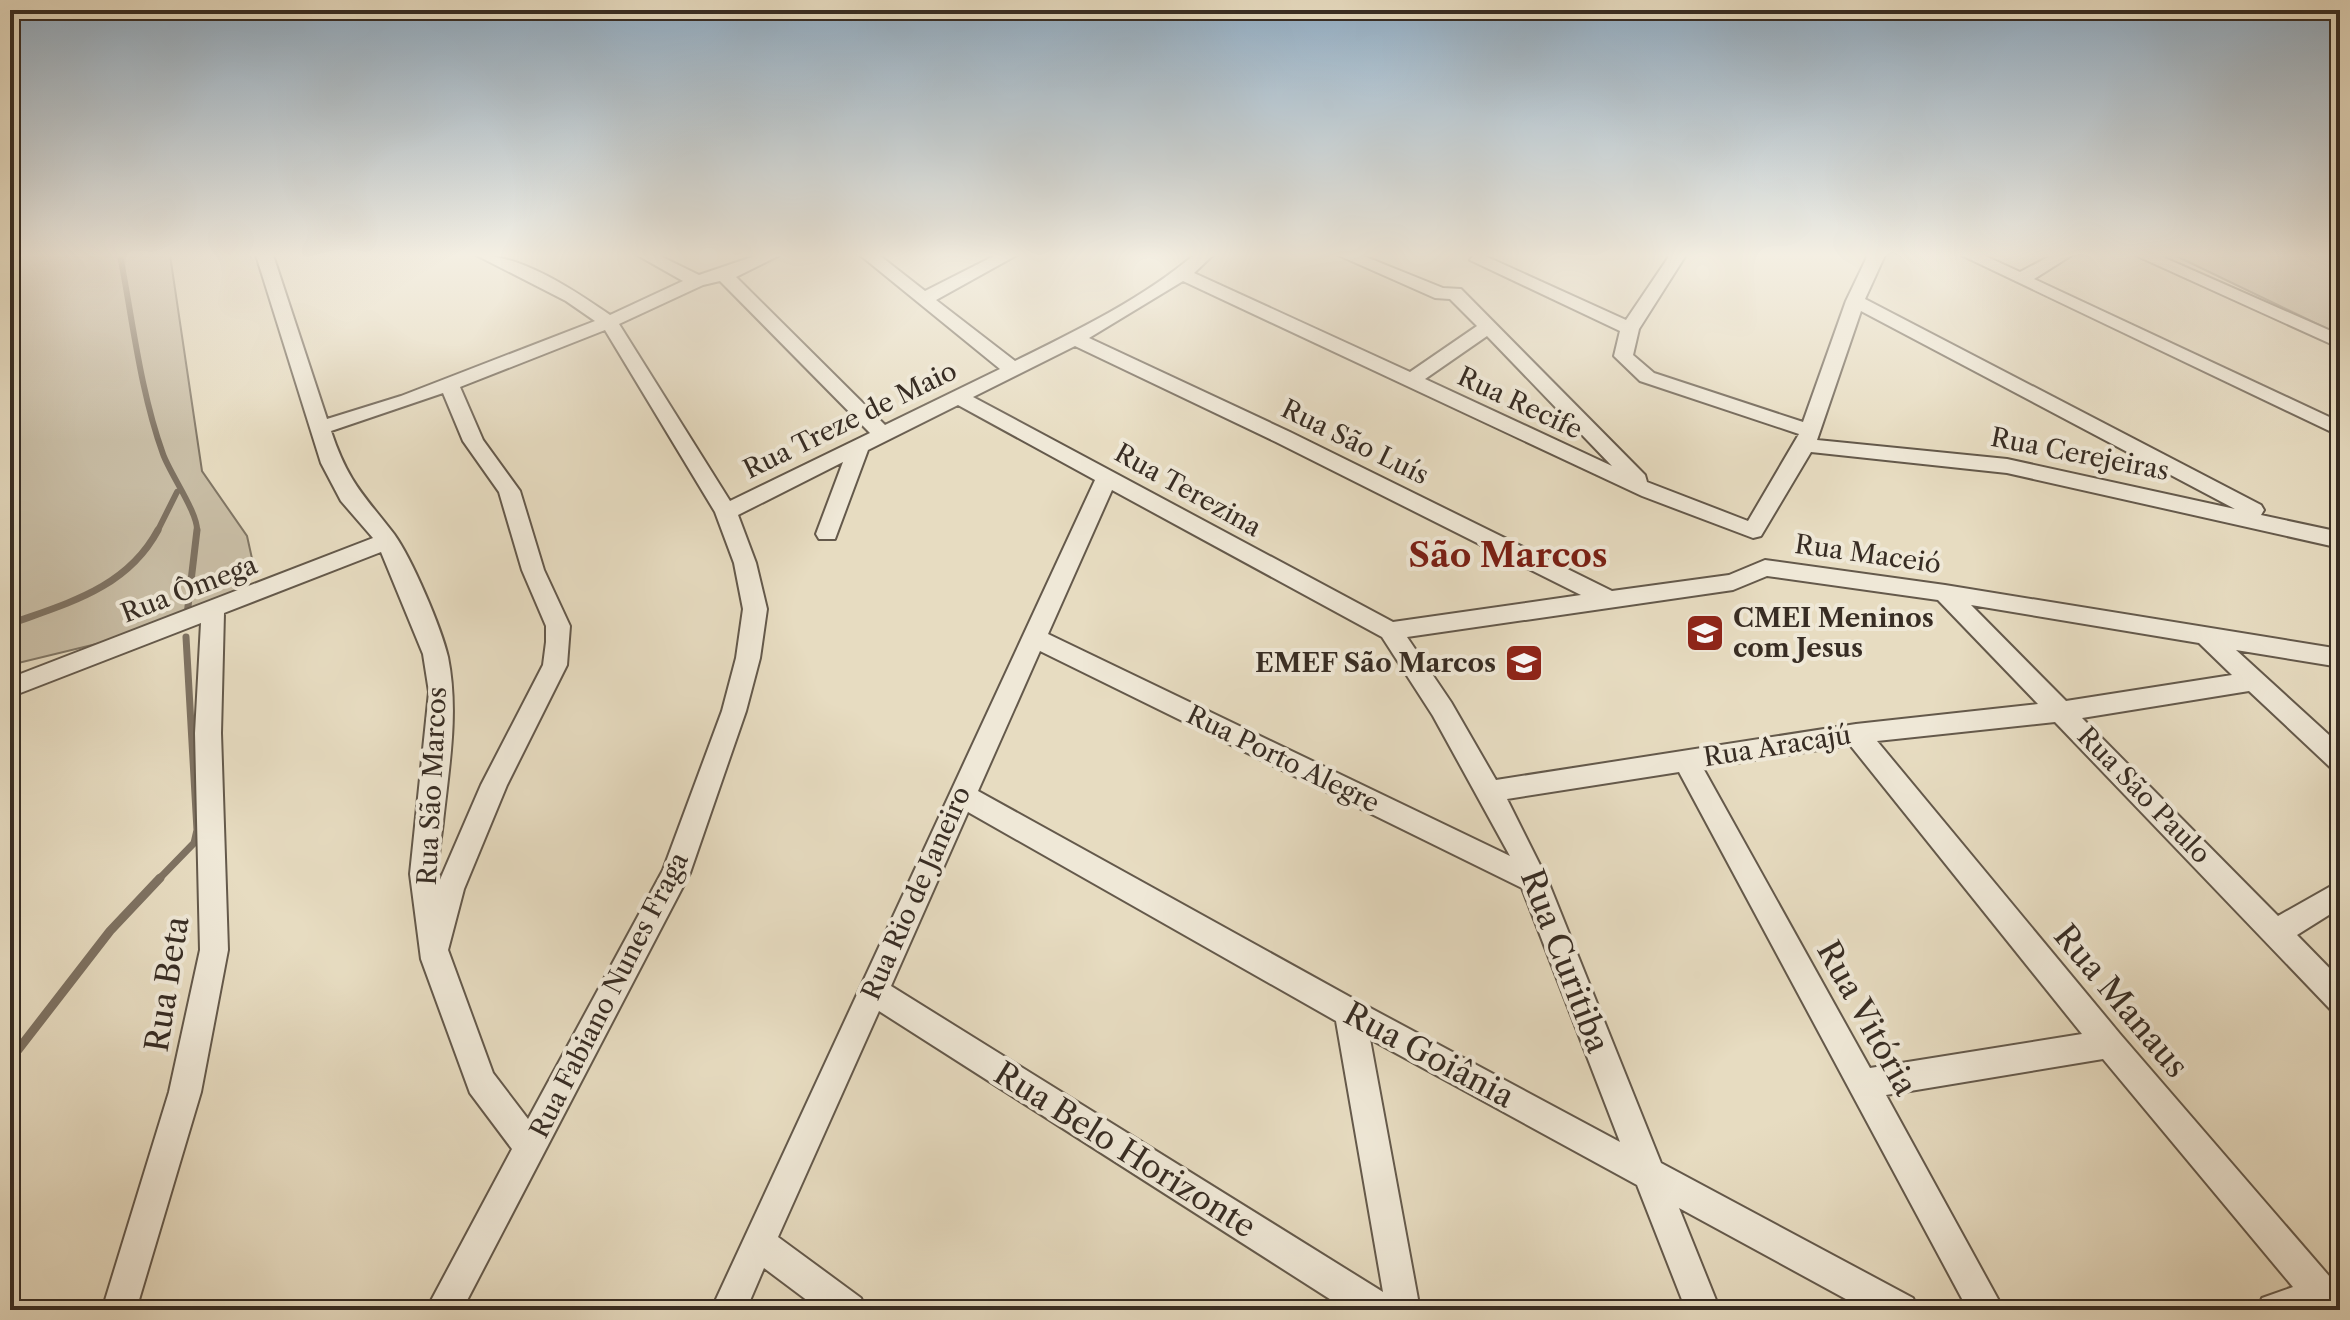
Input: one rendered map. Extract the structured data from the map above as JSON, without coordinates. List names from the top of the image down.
{
  "streets": {
    "street": [
      "Rua Recife",
      "Rua Treze de Maio",
      "Rua São Luís",
      "Rua Cerejeiras",
      "Rua Terezina",
      "Rua Maceió",
      "Rua Ômega",
      "Rua Aracajú",
      "Rua Porto Alegre",
      "Rua São Marcos",
      "Rua São Paulo",
      "Rua Rio de Janeiro",
      "Rua Curitiba",
      "Rua Beta",
      "Rua Fabiano Nunes Fraga",
      "Rua Manaus",
      "Rua Vitória",
      "Rua Goiânia",
      "Rua Belo Horizonte"
    ]
  },
  "crossings": [
    ["Rua Treze de Maio", "Rua São Luís"],
    ["Rua Treze de Maio", "Rua Terezina"],
    ["Rua Treze de Maio", "Rua Fabiano Nunes Fraga"],
    ["Rua São Luís", "Rua Maceió"],
    ["Rua Terezina", "Rua Maceió"],
    ["Rua Terezina", "Rua Rio de Janeiro"],
    ["Rua Terezina", "Rua Curitiba"],
    ["Rua Maceió", "Rua São Paulo"],
    ["Rua Maceió", "Rua Curitiba"],
    ["Rua Ômega", "Rua São Marcos"],
    ["Rua Ômega", "Rua Beta"],
    ["Rua Aracajú", "Rua São Paulo"],
    ["Rua Aracajú", "Rua Curitiba"],
    ["Rua Aracajú", "Rua Manaus"],
    ["Rua Aracajú", "Rua Vitória"],
    ["Rua Porto Alegre", "Rua Rio de Janeiro"],
    ["Rua Porto Alegre", "Rua Curitiba"],
    ["Rua São Marcos", "Rua Fabiano Nunes Fraga"],
    ["Rua Rio de Janeiro", "Rua Goiânia"],
    ["Rua Rio de Janeiro", "Rua Belo Horizonte"],
    ["Rua Curitiba", "Rua Goiânia"]
  ],
  "districts": ["São Marcos"],
  "places": {
    "school or university": ["CMEI Meninos com Jesus", "EMEF São Marcos"]
  }
}
